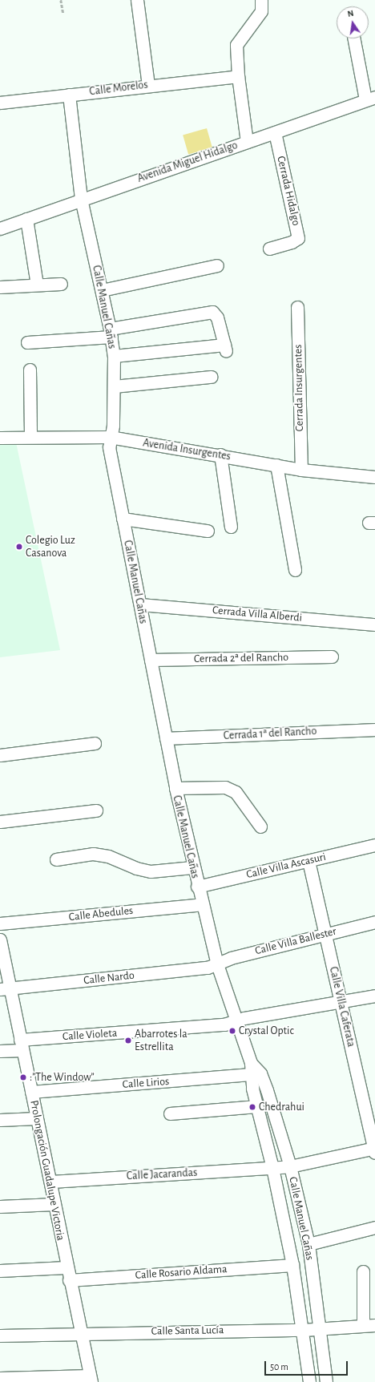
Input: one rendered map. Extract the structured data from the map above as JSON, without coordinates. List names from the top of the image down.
{
  "streets": {
    "street": [
      "Calle Morelos",
      "Avenida Miguel Hidalgo",
      "Cerrada Hidalgo",
      "Calle Manuel Cañas",
      "Cerrada Insurgentes",
      "Avenida Insurgentes",
      "Cerrada Villa Alberdi",
      "Cerrada 2ª del Rancho",
      "Cerrada 1ª del Rancho",
      "Calle Villa Ascasuri",
      "Calle Abedules",
      "Calle Villa Ballester",
      "Calle Nardo",
      "Calle Villa Caferata",
      "Calle Violeta",
      "Calle Lirios",
      "Prolongación Guadalupe Victoria",
      "Calle Jacarandas",
      "Calle Rosario Aldama",
      "Calle Santa Lucía"
    ]
  },
  "crossings": [
    ["Calle Morelos", "Calle Manuel Cañas"],
    ["Avenida Miguel Hidalgo", "Cerrada Hidalgo"],
    ["Avenida Miguel Hidalgo", "Calle Manuel Cañas"],
    ["Calle Manuel Cañas", "Avenida Insurgentes"],
    ["Calle Manuel Cañas", "Cerrada Villa Alberdi"],
    ["Calle Manuel Cañas", "Cerrada 2ª del Rancho"],
    ["Calle Manuel Cañas", "Cerrada 1ª del Rancho"],
    ["Calle Manuel Cañas", "Calle Villa Ascasuri"],
    ["Calle Manuel Cañas", "Calle Abedules"],
    ["Calle Manuel Cañas", "Calle Villa Ballester"],
    ["Calle Manuel Cañas", "Calle Nardo"],
    ["Calle Manuel Cañas", "Calle Violeta"],
    ["Calle Manuel Cañas", "Calle Lirios"],
    ["Calle Manuel Cañas", "Calle Jacarandas"],
    ["Calle Manuel Cañas", "Calle Rosario Aldama"],
    ["Calle Manuel Cañas", "Calle Santa Lucía"],
    ["Cerrada Insurgentes", "Avenida Insurgentes"],
    ["Calle Villa Ascasuri", "Calle Villa Caferata"],
    ["Calle Villa Ballester", "Calle Nardo"],
    ["Calle Villa Ballester", "Calle Villa Caferata"],
    ["Calle Nardo", "Prolongación Guadalupe Victoria"],
    ["Calle Villa Caferata", "Calle Violeta"],
    ["Calle Villa Caferata", "Calle Jacarandas"],
    ["Calle Violeta", "Prolongación Guadalupe Victoria"],
    ["Calle Lirios", "Prolongación Guadalupe Victoria"],
    ["Prolongación Guadalupe Victoria", "Calle Jacarandas"],
    ["Prolongación Guadalupe Victoria", "Calle Rosario Aldama"],
    ["Prolongación Guadalupe Victoria", "Calle Santa Lucía"]
  ],
  "places": [
    "Colegio Luz Casanova",
    "Crystal Optic",
    "Abarrotes la Estrellita",
    ":”The Window”",
    "Chedrahui"
  ],
  "scale_bar": "50 m",
  "north": "top"
}
